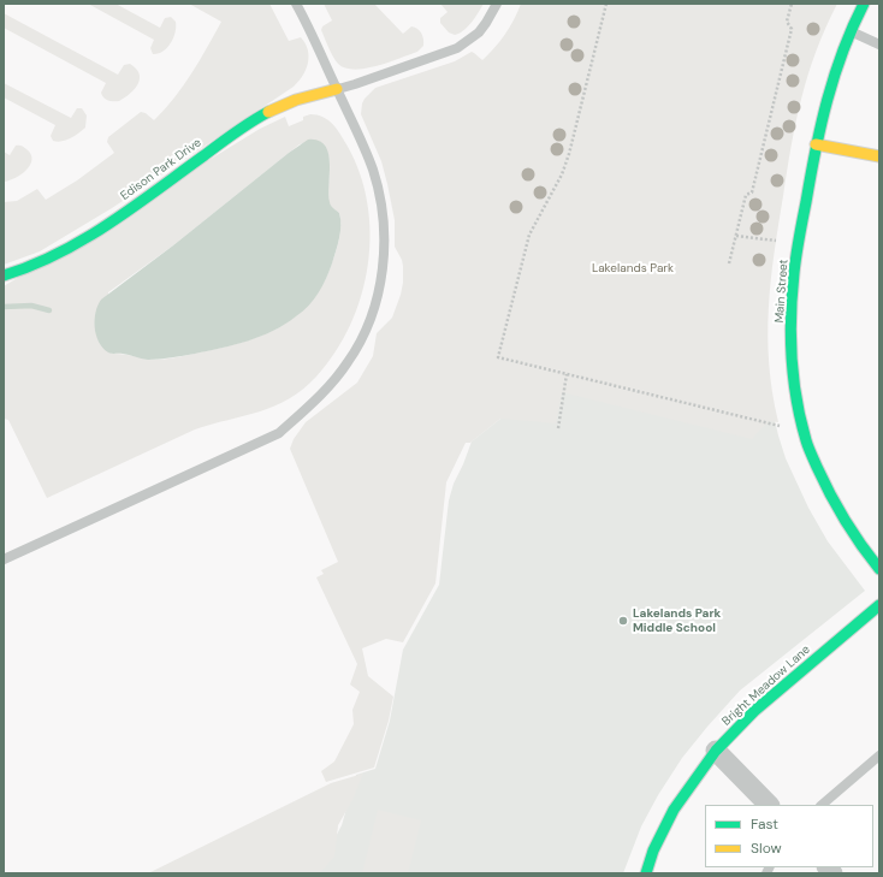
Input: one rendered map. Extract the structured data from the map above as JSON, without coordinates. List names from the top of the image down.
{
  "streets": {
    "street": ["Edison Park Drive", "Main Street", "Bright Meadow Lane"]
  },
  "parks": ["Lakelands Park"],
  "places": ["Lakelands Park Middle School"],
  "legend": ["Fast", "Slow"]
}
